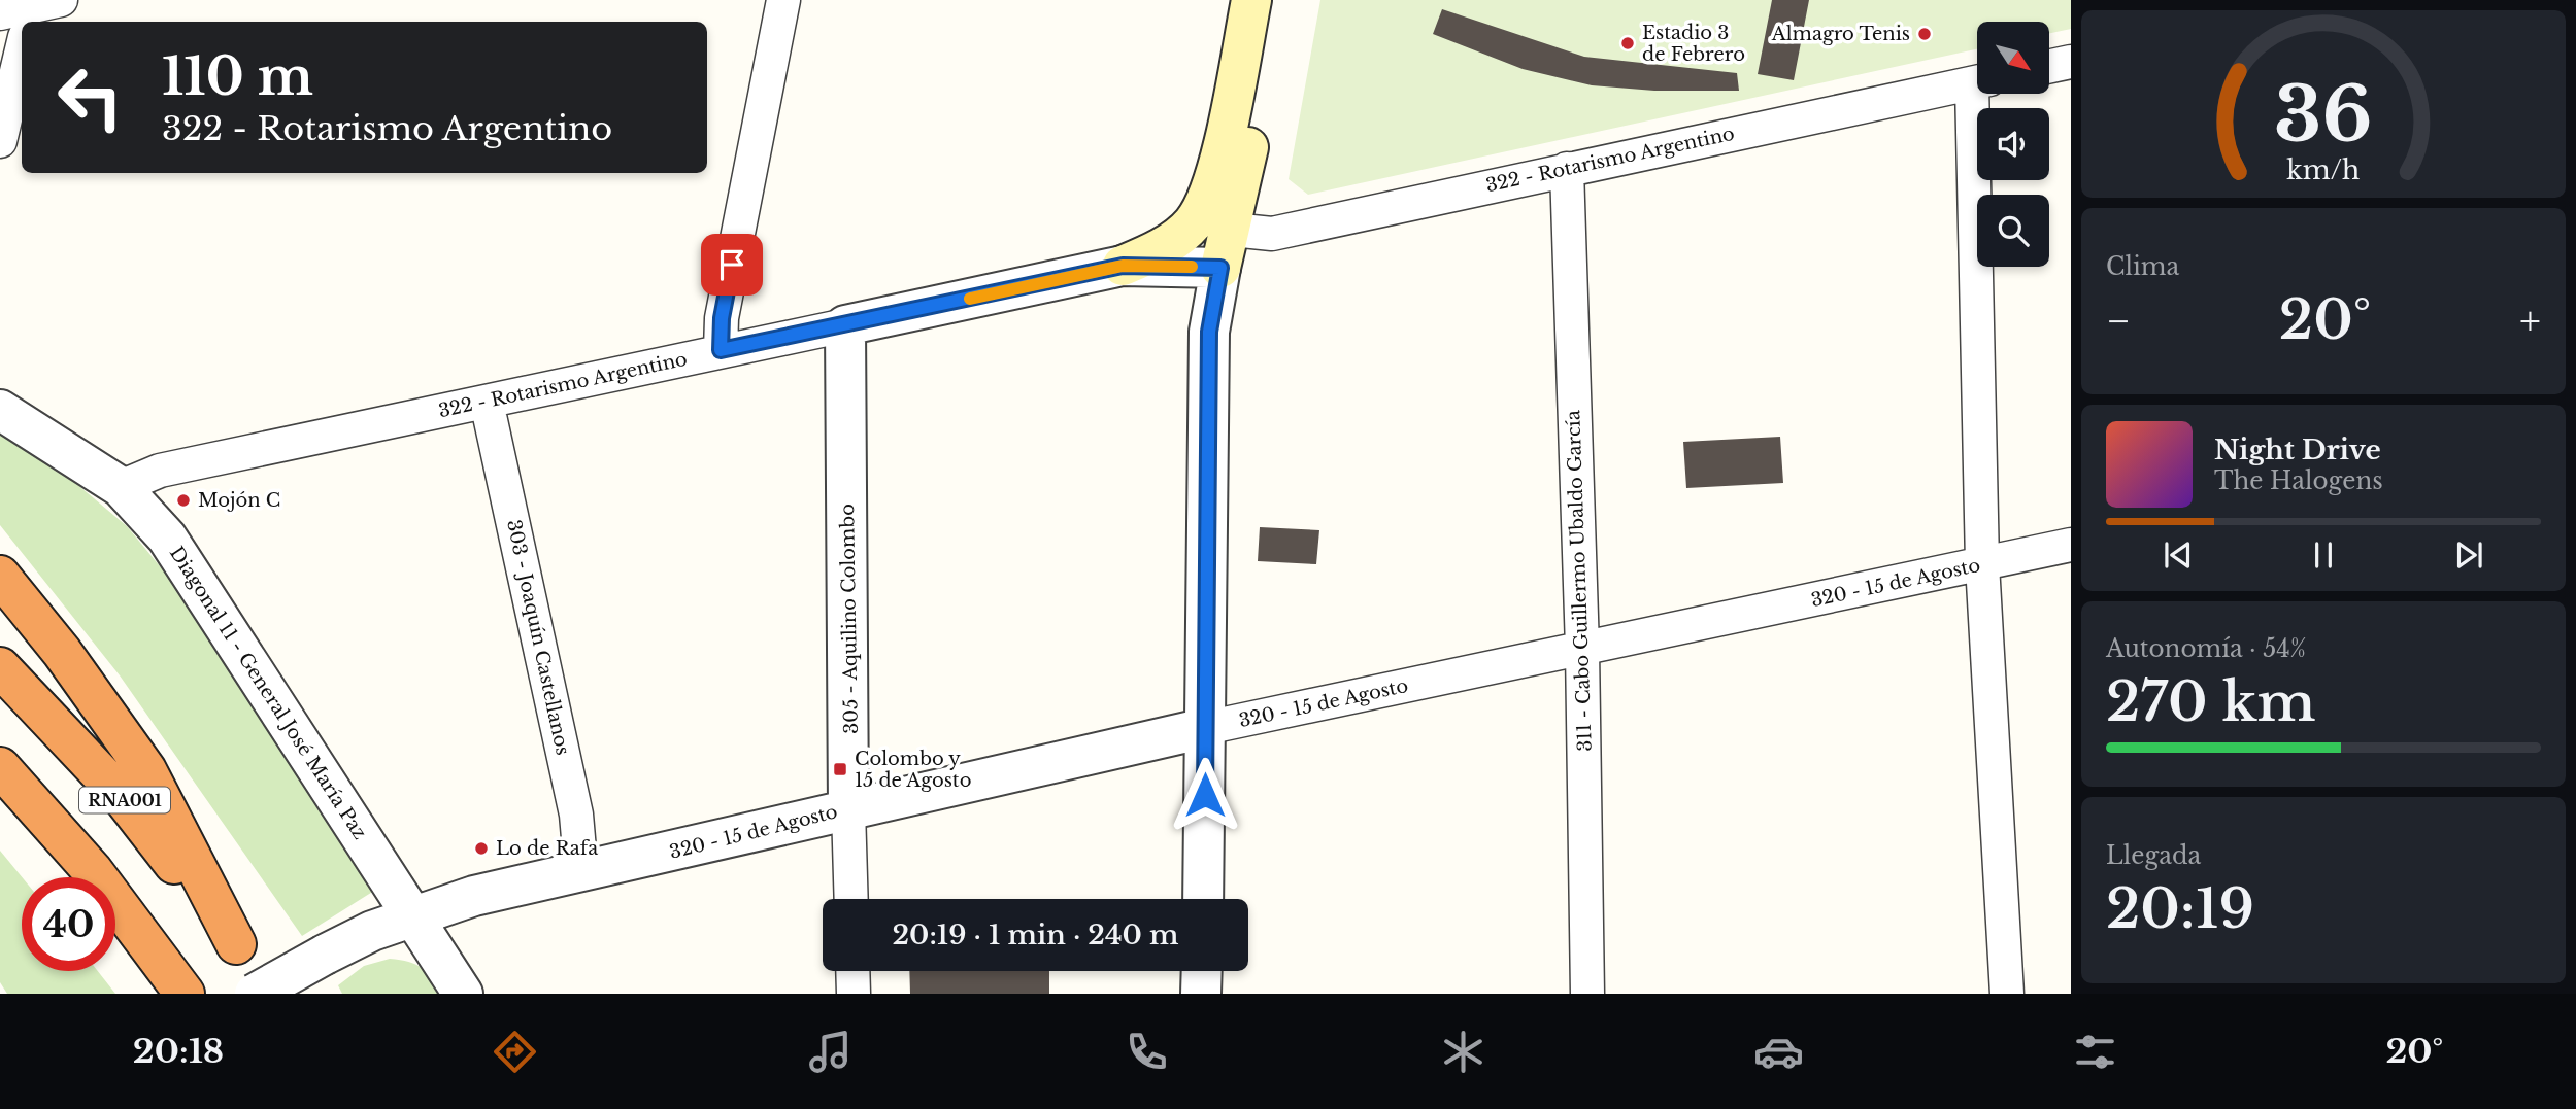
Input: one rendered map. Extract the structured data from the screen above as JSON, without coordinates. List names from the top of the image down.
{
  "streets": {
    "highway": ["RNA001"],
    "street": [
      "322 - Rotarismo Argentino",
      "311 - Cabo Guillermo Ubaldo García",
      "320 - 15 de Agosto",
      "305 - Aquilino Colombo",
      "303 - Joaquín Castellanos",
      "Diagonal 11 - General José María Paz"
    ]
  },
  "crossings": [
    ["322 - Rotarismo Argentino", "311 - Cabo Guillermo Ubaldo García"],
    ["322 - Rotarismo Argentino", "305 - Aquilino Colombo"],
    ["322 - Rotarismo Argentino", "303 - Joaquín Castellanos"],
    ["322 - Rotarismo Argentino", "Diagonal 11 - General José María Paz"],
    ["311 - Cabo Guillermo Ubaldo García", "320 - 15 de Agosto"],
    ["320 - 15 de Agosto", "305 - Aquilino Colombo"],
    ["320 - 15 de Agosto", "303 - Joaquín Castellanos"],
    ["320 - 15 de Agosto", "Diagonal 11 - General José María Paz"]
  ],
  "places": {
    "other": [
      "Almagro Tenis",
      "Estadio 3 de Febrero",
      "Mojón C",
      "Lo de Rafa"
    ],
    "transit": ["Colombo y 15 de Agosto"]
  },
  "north": "bottom right",
  "page": {
    "turn": ["110 m", "322 - Rotarismo Argentino"],
    "tile": [
      "Clima",
      ["Autonomía · 54%", "270 km"],
      ["Llegada", "20:19"]
    ],
    "heat": ["−", "20°", "+"],
    "song": ["Night Drive", "The Halogens"],
    "limit": "40",
    "trip": "20:19 · 1 min · 240 m",
    "tabs": ["20:18", "20°"],
    "gauge": ["36", "km/h"]
  }
}
